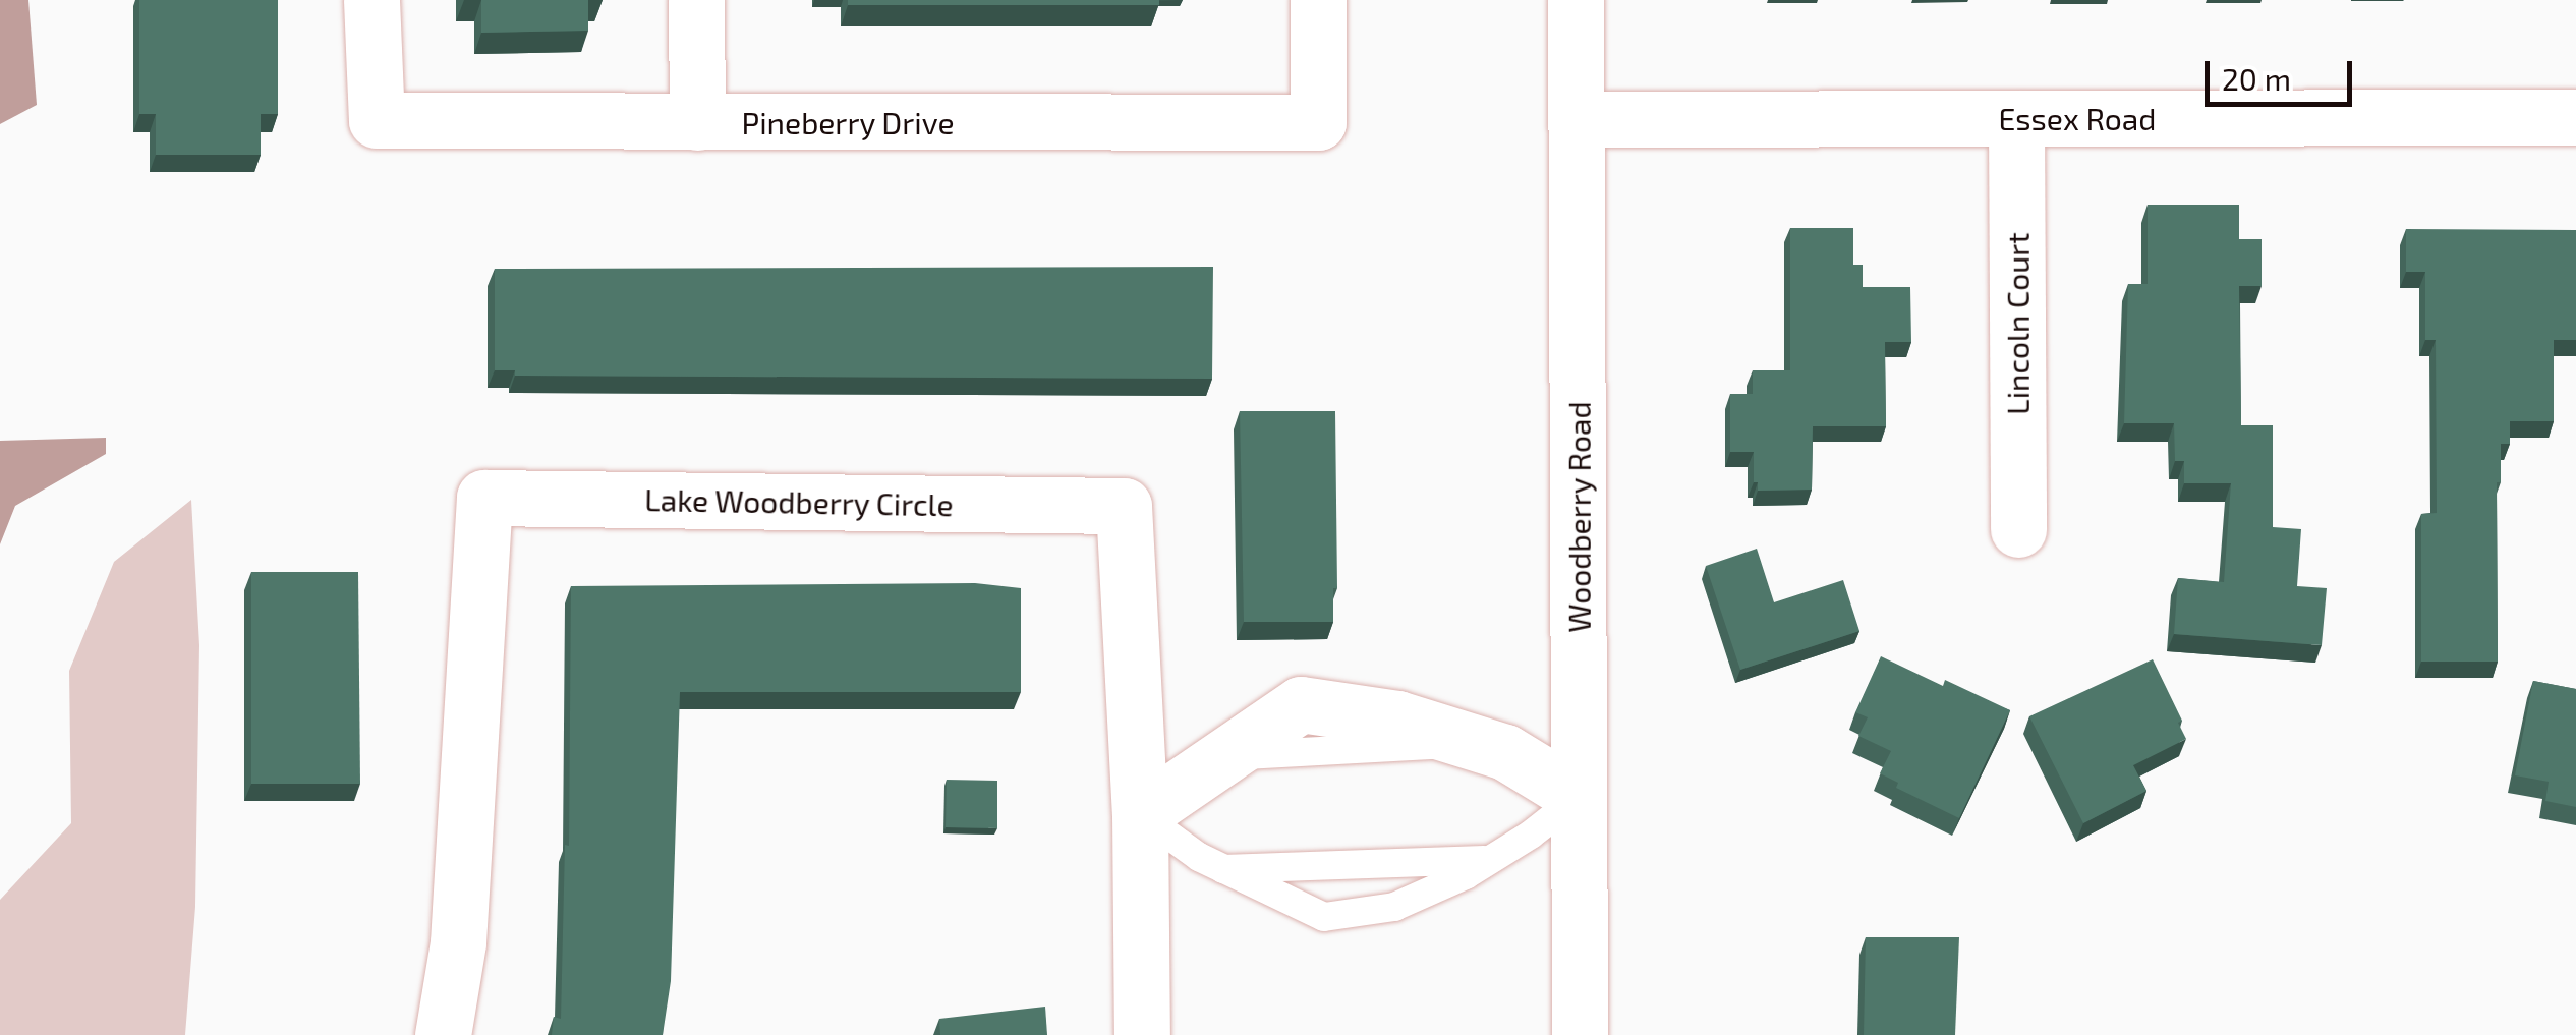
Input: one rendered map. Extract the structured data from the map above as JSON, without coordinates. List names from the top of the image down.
{
  "streets": {
    "street": [
      "Essex Road",
      "Pineberry Drive",
      "Lincoln Court",
      "Lake Woodberry Circle",
      "Woodberry Road"
    ]
  },
  "crossings": [
    ["Essex Road", "Lincoln Court"],
    ["Essex Road", "Woodberry Road"]
  ],
  "scale_bar": "20 m"
}
